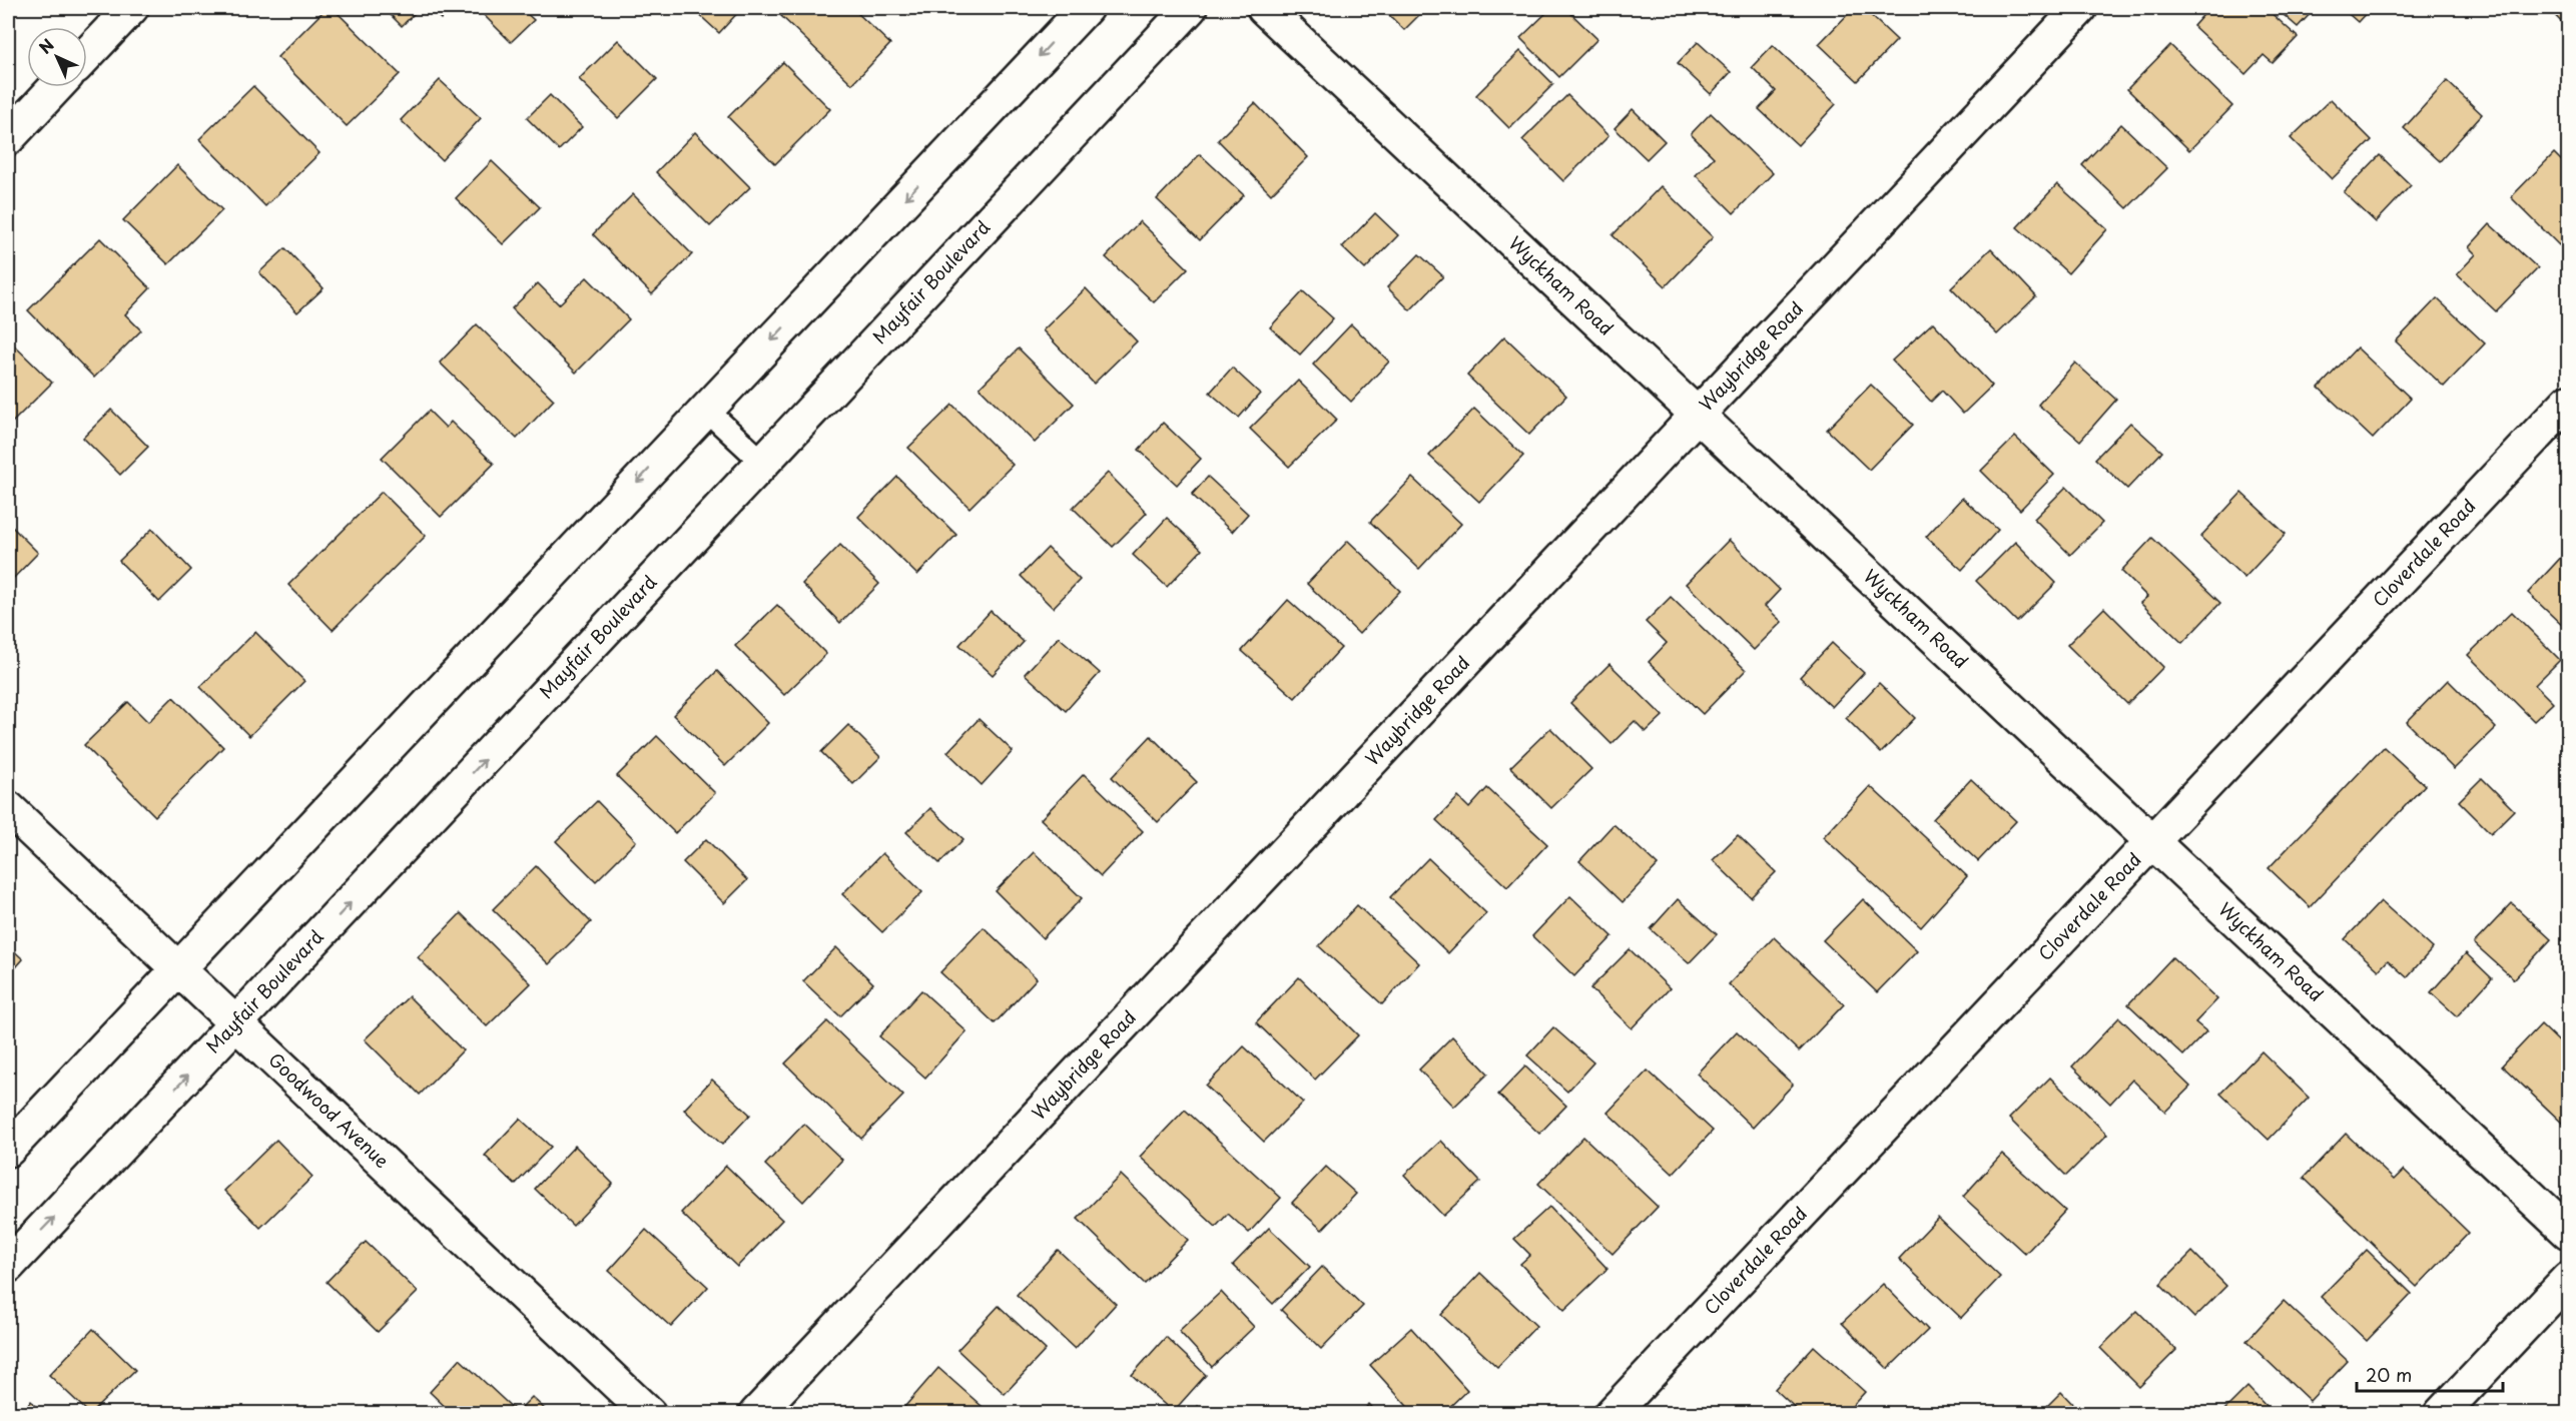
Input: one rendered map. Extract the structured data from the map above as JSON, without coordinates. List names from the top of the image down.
{
  "streets": {
    "street": [
      "Mayfair Boulevard",
      "Wyckham Road",
      "Waybridge Road",
      "Cloverdale Road",
      "Goodwood Avenue"
    ]
  },
  "crossings": [
    ["Mayfair Boulevard", "Goodwood Avenue"],
    ["Wyckham Road", "Waybridge Road"],
    ["Wyckham Road", "Cloverdale Road"]
  ],
  "scale_bar": "20 m",
  "north": "top left"
}
